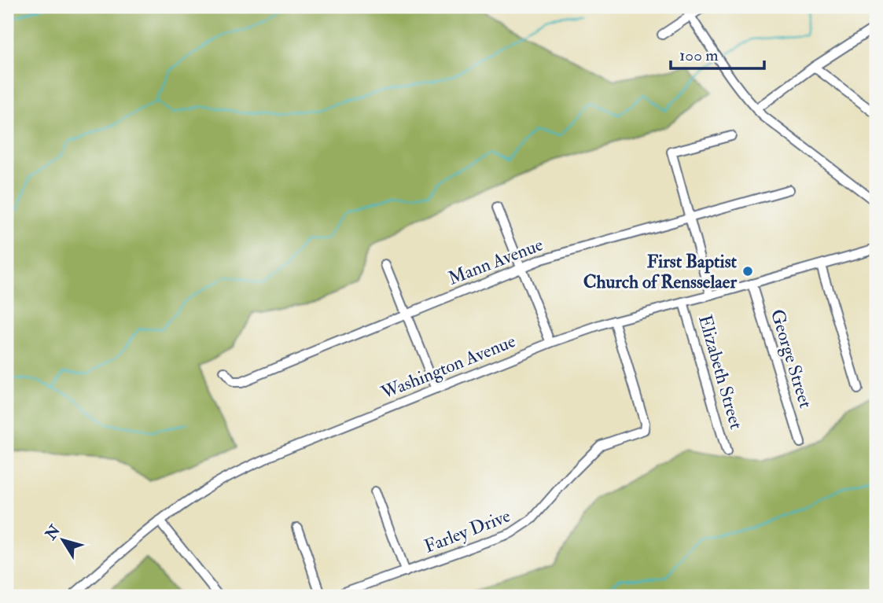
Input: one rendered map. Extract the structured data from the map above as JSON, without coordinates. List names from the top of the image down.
{
  "streets": {
    "street": [
      "Mann Avenue",
      "George Street",
      "Washington Avenue",
      "Elizabeth Street",
      "Farley Drive"
    ]
  },
  "crossings": [
    ["George Street", "Washington Avenue"],
    ["Washington Avenue", "Elizabeth Street"],
    ["Washington Avenue", "Farley Drive"]
  ],
  "places": ["First Baptist Church of Rensselaer"],
  "scale_bar": "100 m",
  "north": "top left"
}
